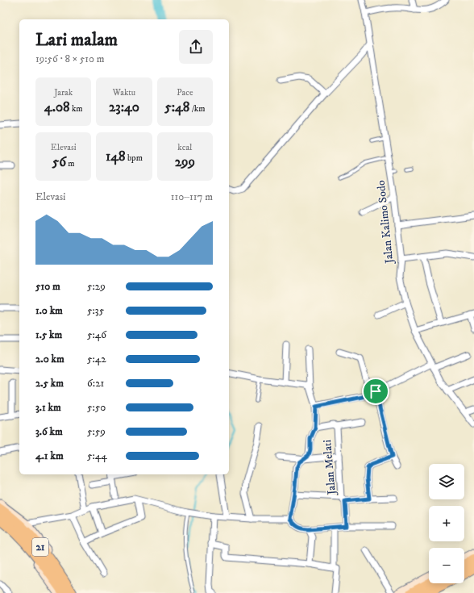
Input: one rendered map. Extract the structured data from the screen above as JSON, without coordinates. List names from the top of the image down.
{
  "streets": {
    "highway": ["21"],
    "street": ["Jalan Kalimo Sodo", "Jalan Melati"]
  },
  "page": {
    "heading": ["Lari malam", "19:56 · 8 × 510 m"],
    "stats": [
      ["Jarak", "4.08 km"],
      ["Waktu", "23:40"],
      ["Pace", "5:48 /km"],
      ["Elevasi", "56 m"],
      ["148 bpm"],
      ["kcal", "299"]
    ],
    "chart": ["Elevasi", "110–117 m"],
    "list": [
      {
        "name": "510 m",
        "note": "5:29"
      },
      {
        "name": "1.0 km",
        "note": "5:35"
      },
      {
        "name": "1.5 km",
        "note": "5:46"
      },
      {
        "name": "2.0 km",
        "note": "5:42"
      },
      {
        "name": "2.5 km",
        "note": "6:21"
      },
      {
        "name": "3.1 km",
        "note": "5:50"
      },
      {
        "name": "3.6 km",
        "note": "5:59"
      },
      {
        "name": "4.1 km",
        "note": "5:44"
      }
    ],
    "map_buttons": ["+", "−"]
  }
}
